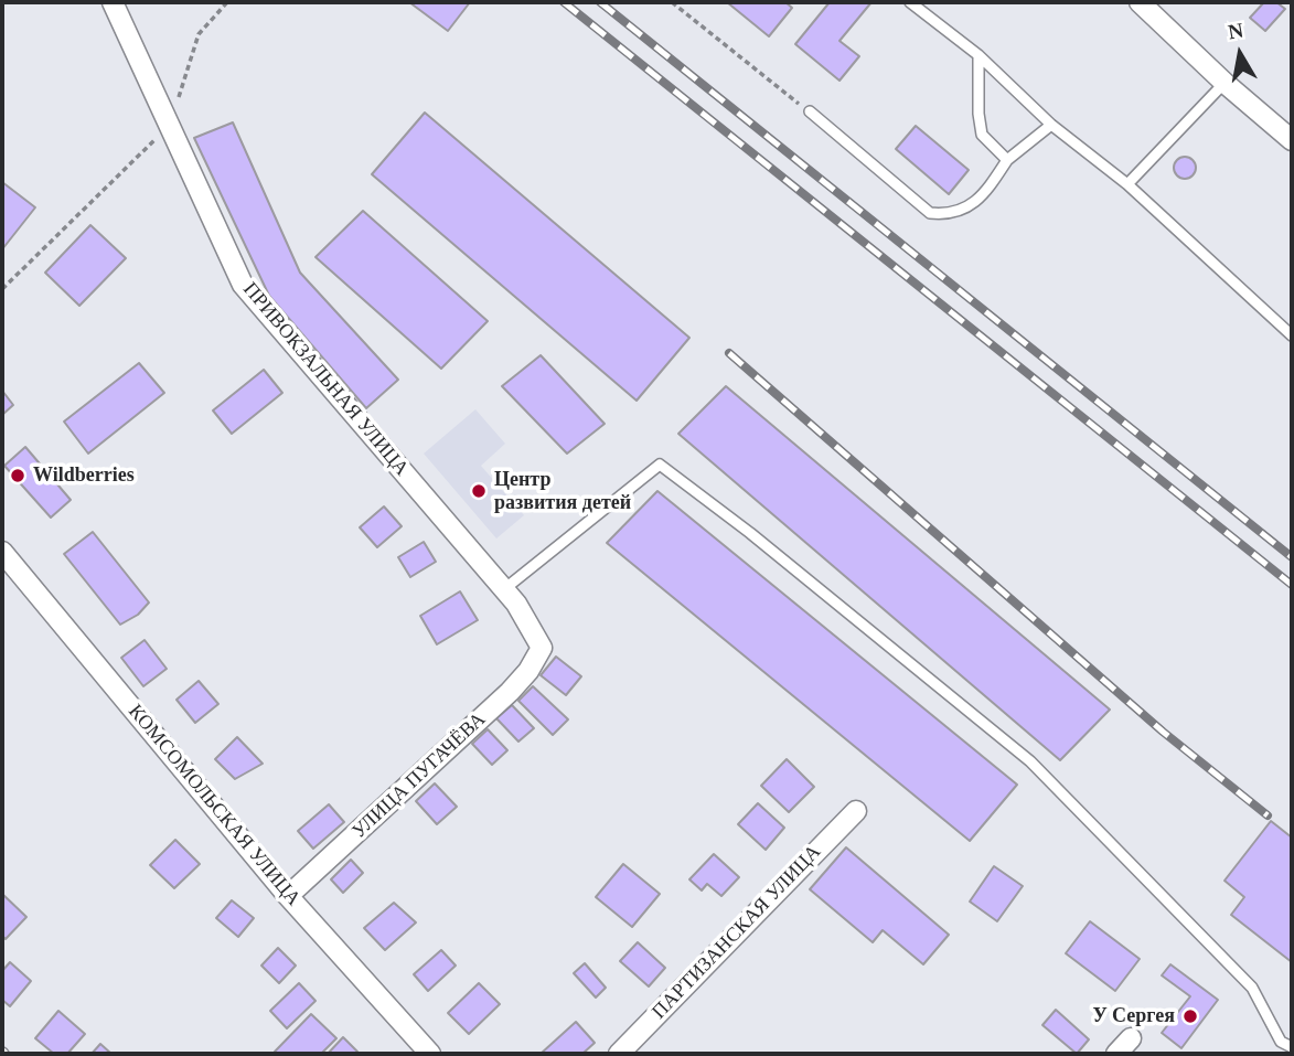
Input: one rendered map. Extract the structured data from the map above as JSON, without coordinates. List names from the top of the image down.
{
  "streets": {
    "street": [
      "ПРИВОКЗАЛЬНАЯ УЛИЦА",
      "УЛИЦА ПУГАЧЁВА",
      "КОМСОМОЛЬСКАЯ УЛИЦА",
      "ПАРТИЗАНСКАЯ УЛИЦА"
    ]
  },
  "crossings": [
    ["ПРИВОКЗАЛЬНАЯ УЛИЦА", "УЛИЦА ПУГАЧЁВА"],
    ["УЛИЦА ПУГАЧЁВА", "КОМСОМОЛЬСКАЯ УЛИЦА"]
  ],
  "places": ["Wildberries", "Центр развития детей", "У Сергея"],
  "north": "top"
}
